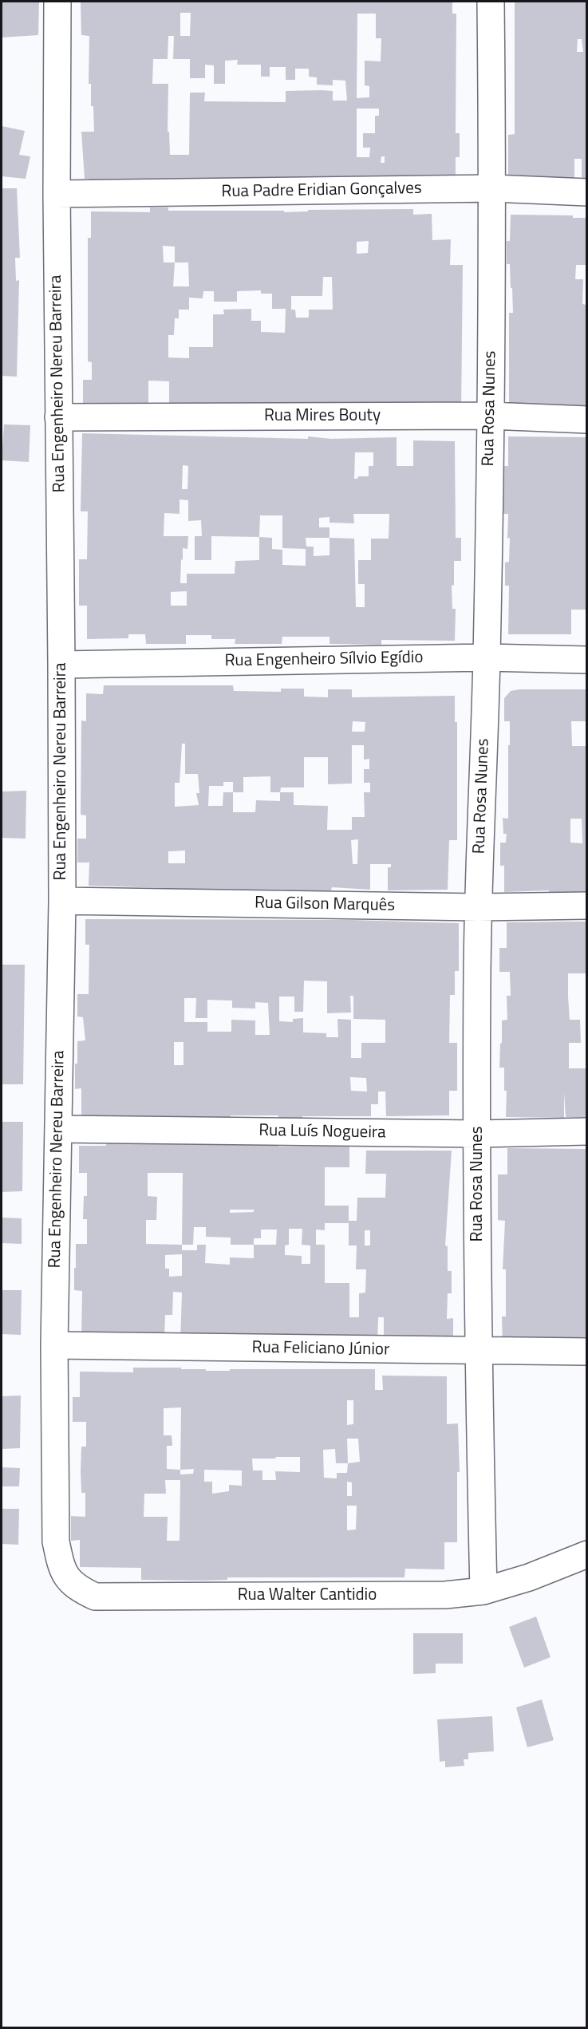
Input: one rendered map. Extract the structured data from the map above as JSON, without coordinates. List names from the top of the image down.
{
  "streets": {
    "street": [
      "Rua Padre Eridian Gonçalves",
      "Rua Engenheiro Nereu Barreira",
      "Rua Rosa Nunes",
      "Rua Mires Bouty",
      "Rua Engenheiro Sílvio Egídio",
      "Rua Gilson Marquês",
      "Rua Luís Nogueira",
      "Rua Feliciano Júnior",
      "Rua Walter Cantidio"
    ]
  },
  "crossings": [
    ["Rua Padre Eridian Gonçalves", "Rua Engenheiro Nereu Barreira"],
    ["Rua Padre Eridian Gonçalves", "Rua Rosa Nunes"],
    ["Rua Engenheiro Nereu Barreira", "Rua Mires Bouty"],
    ["Rua Engenheiro Nereu Barreira", "Rua Engenheiro Sílvio Egídio"],
    ["Rua Engenheiro Nereu Barreira", "Rua Gilson Marquês"],
    ["Rua Engenheiro Nereu Barreira", "Rua Luís Nogueira"],
    ["Rua Engenheiro Nereu Barreira", "Rua Feliciano Júnior"],
    ["Rua Engenheiro Nereu Barreira", "Rua Walter Cantidio"],
    ["Rua Rosa Nunes", "Rua Mires Bouty"],
    ["Rua Rosa Nunes", "Rua Engenheiro Sílvio Egídio"],
    ["Rua Rosa Nunes", "Rua Gilson Marquês"],
    ["Rua Rosa Nunes", "Rua Luís Nogueira"],
    ["Rua Rosa Nunes", "Rua Feliciano Júnior"],
    ["Rua Rosa Nunes", "Rua Walter Cantidio"]
  ]
}
